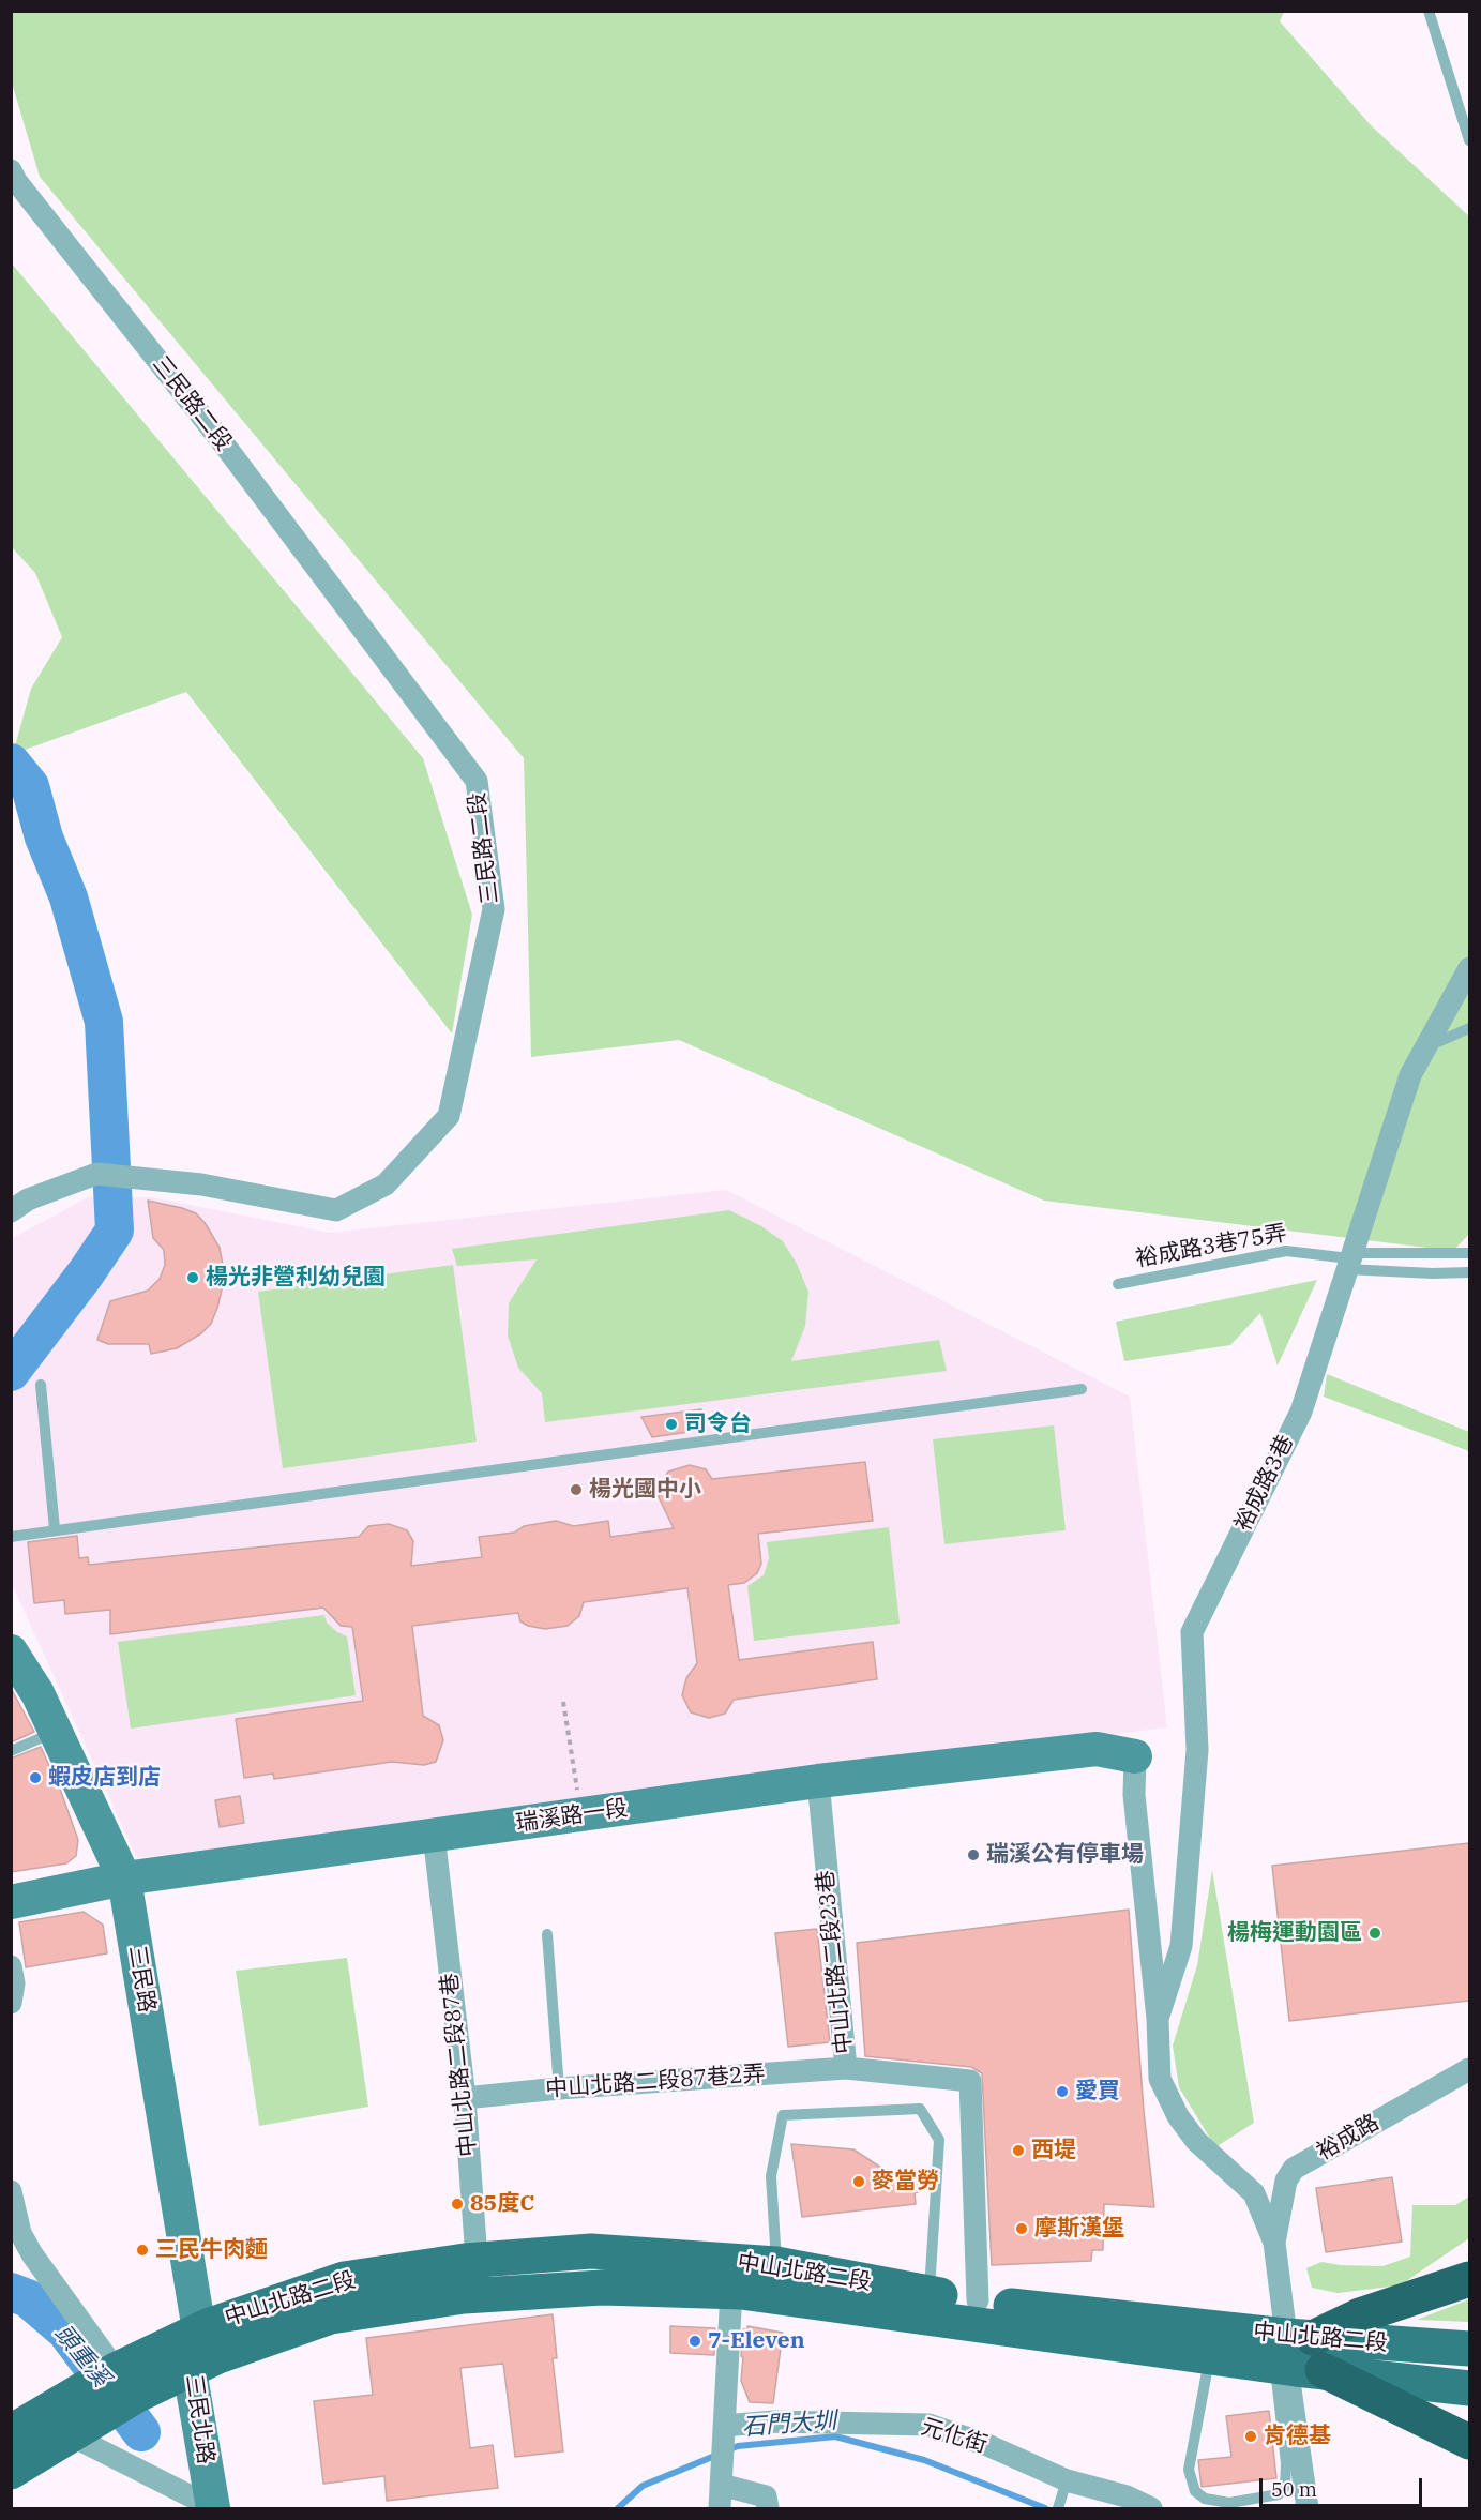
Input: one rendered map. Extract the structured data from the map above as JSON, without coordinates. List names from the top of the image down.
{
  "streets": {
    "main road": ["中山北路二段"],
    "street": [
      "三民路二段",
      "裕成路3巷",
      "瑞溪路一段",
      "中山北路二段23巷",
      "三民路",
      "中山北路二段87巷",
      "中山北路二段87巷2弄",
      "裕成路",
      "三民北路",
      "元化街"
    ],
    "lane": ["裕成路3巷75弄"]
  },
  "crossings": [
    ["裕成路3巷75弄", "裕成路3巷"],
    ["裕成路3巷", "瑞溪路一段"],
    ["裕成路3巷", "裕成路"],
    ["裕成路3巷", "中山北路二段"],
    ["瑞溪路一段", "中山北路二段23巷"],
    ["瑞溪路一段", "三民路"],
    ["瑞溪路一段", "中山北路二段87巷"],
    ["中山北路二段23巷", "中山北路二段87巷2弄"],
    ["中山北路二段23巷", "中山北路二段"],
    ["三民路", "中山北路二段"],
    ["三民路", "三民北路"],
    ["中山北路二段87巷", "中山北路二段87巷2弄"],
    ["中山北路二段87巷", "中山北路二段"],
    ["中山北路二段", "三民北路"]
  ],
  "water": ["頭重溪", "石門大圳"],
  "places": [
    "楊光非營利幼兒園",
    "司令台",
    "楊光國中小",
    "蝦皮店到店",
    "瑞溪公有停車場",
    "楊梅運動園區",
    "愛買",
    "西堤",
    "麥當勞",
    "85度C",
    "摩斯漢堡",
    "三民牛肉麵",
    "7-Eleven",
    "肯德基"
  ],
  "scale_bar": "50 m"
}
